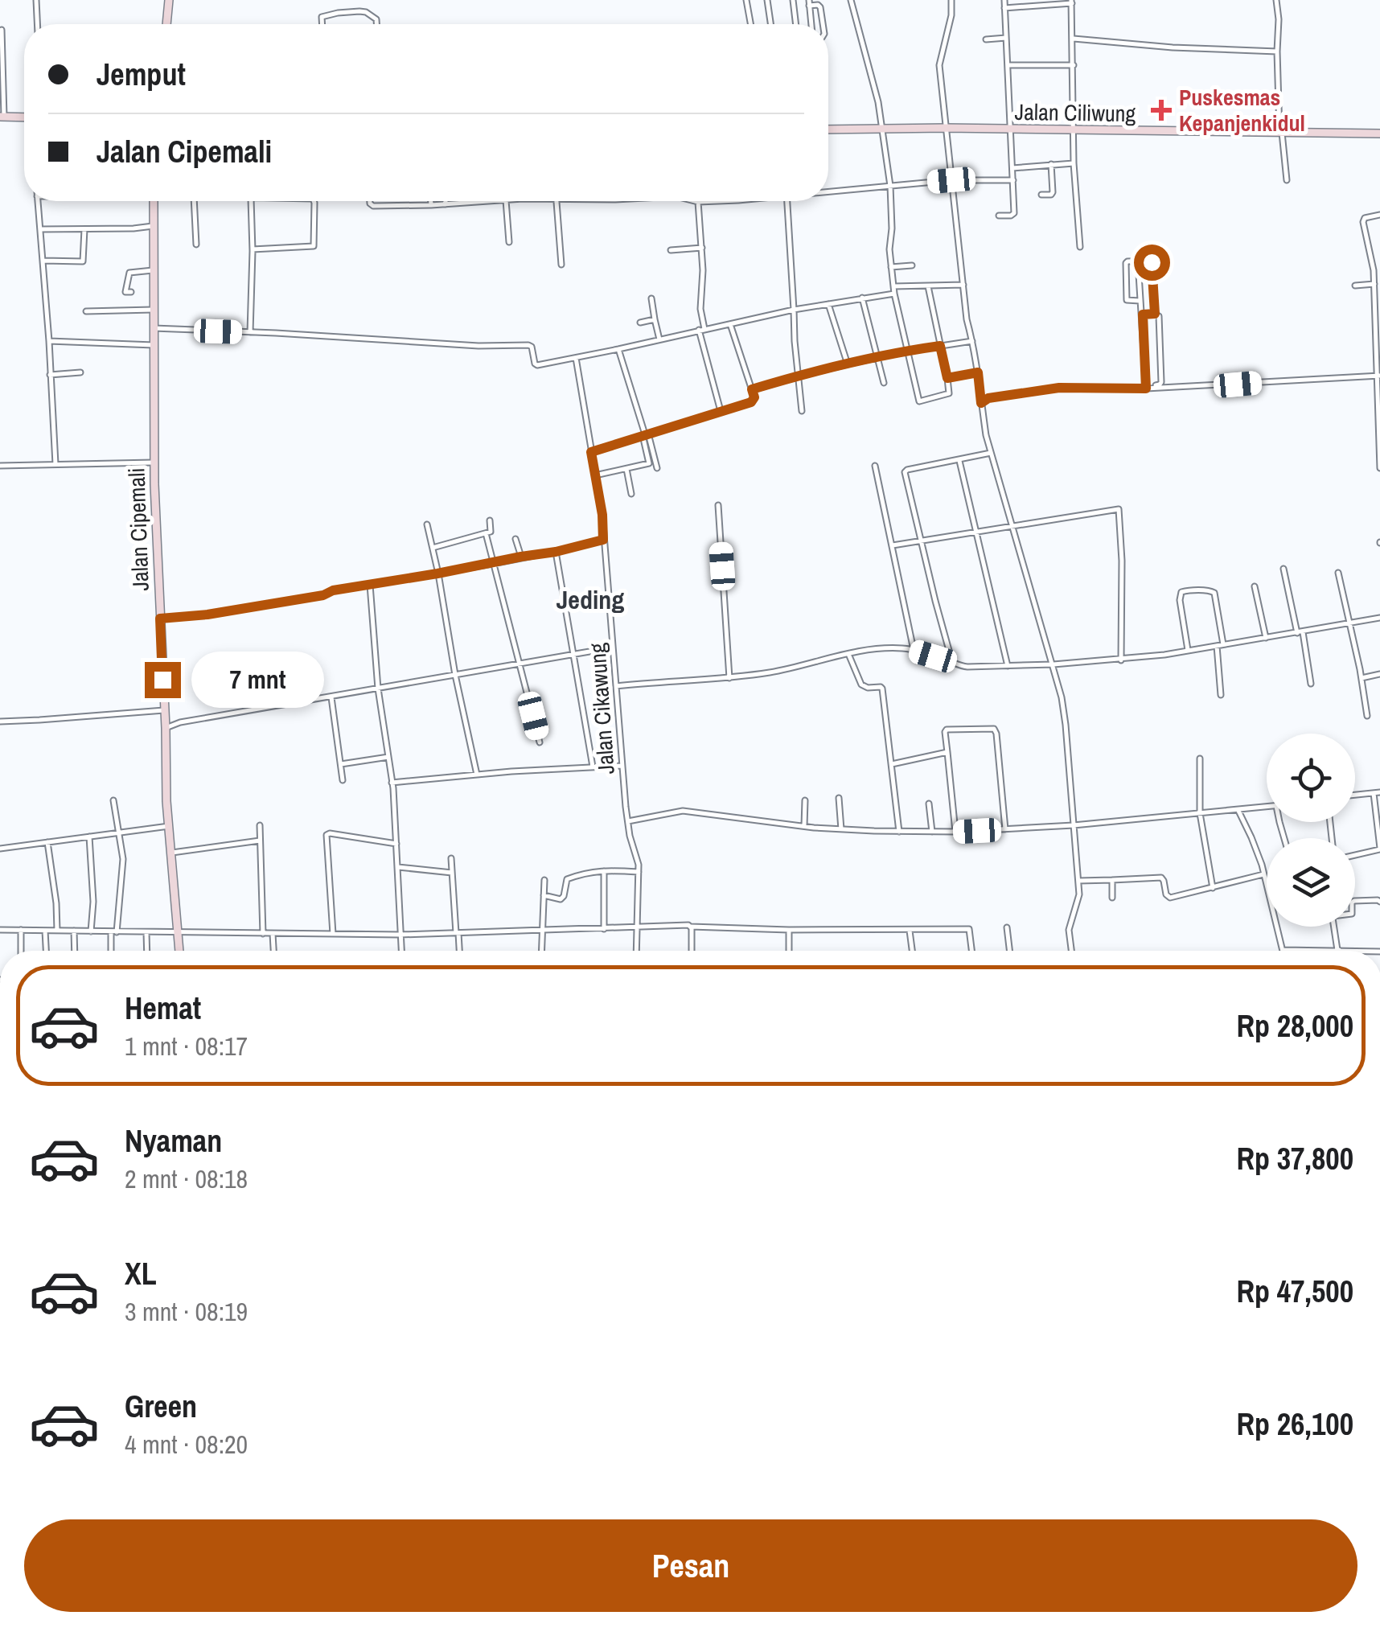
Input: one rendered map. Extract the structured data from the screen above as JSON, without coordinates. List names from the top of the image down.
{
  "streets": {
    "main road": ["Jalan Ciliwung", "Jalan Cipemali"],
    "street": ["Jalan Cikawung"]
  },
  "districts": ["Jeding"],
  "places": {
    "health": ["Puskesmas Kepanjenkidul"]
  },
  "page": {
    "banner": ["Jemput", "Jalan Cipemali"],
    "bubble": "7 mnt",
    "list": [
      {
        "name": "Hemat",
        "note": "1 mnt · 08:17",
        "value": "Rp 28,000"
      },
      {
        "name": "Nyaman",
        "note": "2 mnt · 08:18",
        "value": "Rp 37,800"
      },
      {
        "name": "XL",
        "note": "3 mnt · 08:19",
        "value": "Rp 47,500"
      },
      {
        "name": "Green",
        "note": "4 mnt · 08:20",
        "value": "Rp 26,100"
      }
    ],
    "buttons": "Pesan"
  }
}
